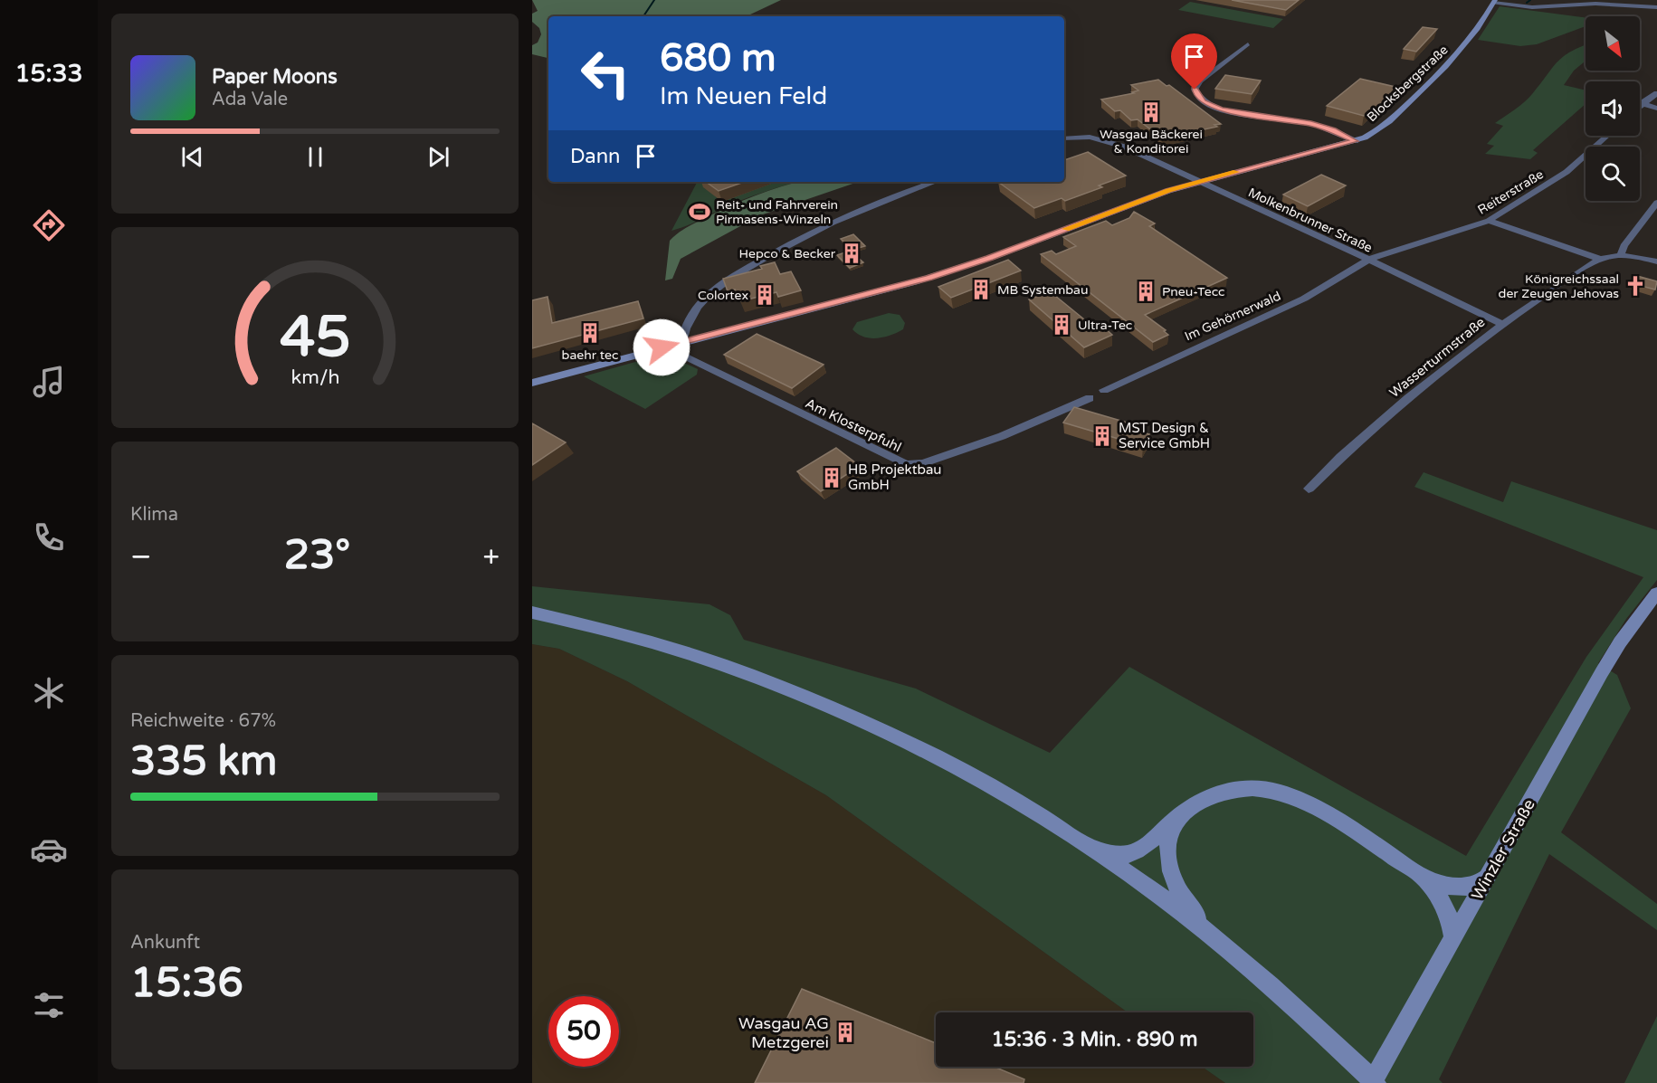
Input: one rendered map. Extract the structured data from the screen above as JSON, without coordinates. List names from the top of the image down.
{
  "streets": {
    "main road": ["Blocksbergstraße", "Winzler Straße"],
    "street": [
      "Reiterstraße",
      "Molkenbrunner Straße",
      "Im Gehörnerwald",
      "Wasserturmstraße",
      "Am Klosterpfuhl"
    ]
  },
  "crossings": [
    ["Blocksbergstraße", "Molkenbrunner Straße"],
    ["Blocksbergstraße", "Am Klosterpfuhl"],
    ["Reiterstraße", "Molkenbrunner Straße"],
    ["Reiterstraße", "Im Gehörnerwald"],
    ["Molkenbrunner Straße", "Im Gehörnerwald"],
    ["Molkenbrunner Straße", "Wasserturmstraße"]
  ],
  "places": {
    "building": [
      "Wasgau Bäckerei & Konditorei",
      "Hepco & Becker",
      "MB Systembau",
      "Pneu-Tecc",
      "Colortex",
      "Ultra-Tec",
      "baehr tec",
      "MST Design & Service GmbH",
      "HB Projektbau GmbH",
      "Wasgau AG Metzgerei"
    ],
    "sports": ["Reit- und Fahrverein Pirmasens-Winzeln"],
    "church": ["Königreichssaal der Zeugen Jehovas"]
  },
  "north": "bottom right",
  "page": {
    "tabs": "15:33",
    "turn": ["680 m", "Im Neuen Feld"],
    "song": ["Paper Moons", "Ada Vale"],
    "then": "Dann",
    "tile": [
      "Klima",
      ["Reichweite · 67%", "335 km"],
      ["Ankunft", "15:36"]
    ],
    "heat": ["−", "23°", "+"],
    "limit": "50",
    "trip": "15:36 · 3 Min. · 890 m",
    "gauge": ["45", "km/h"]
  }
}
